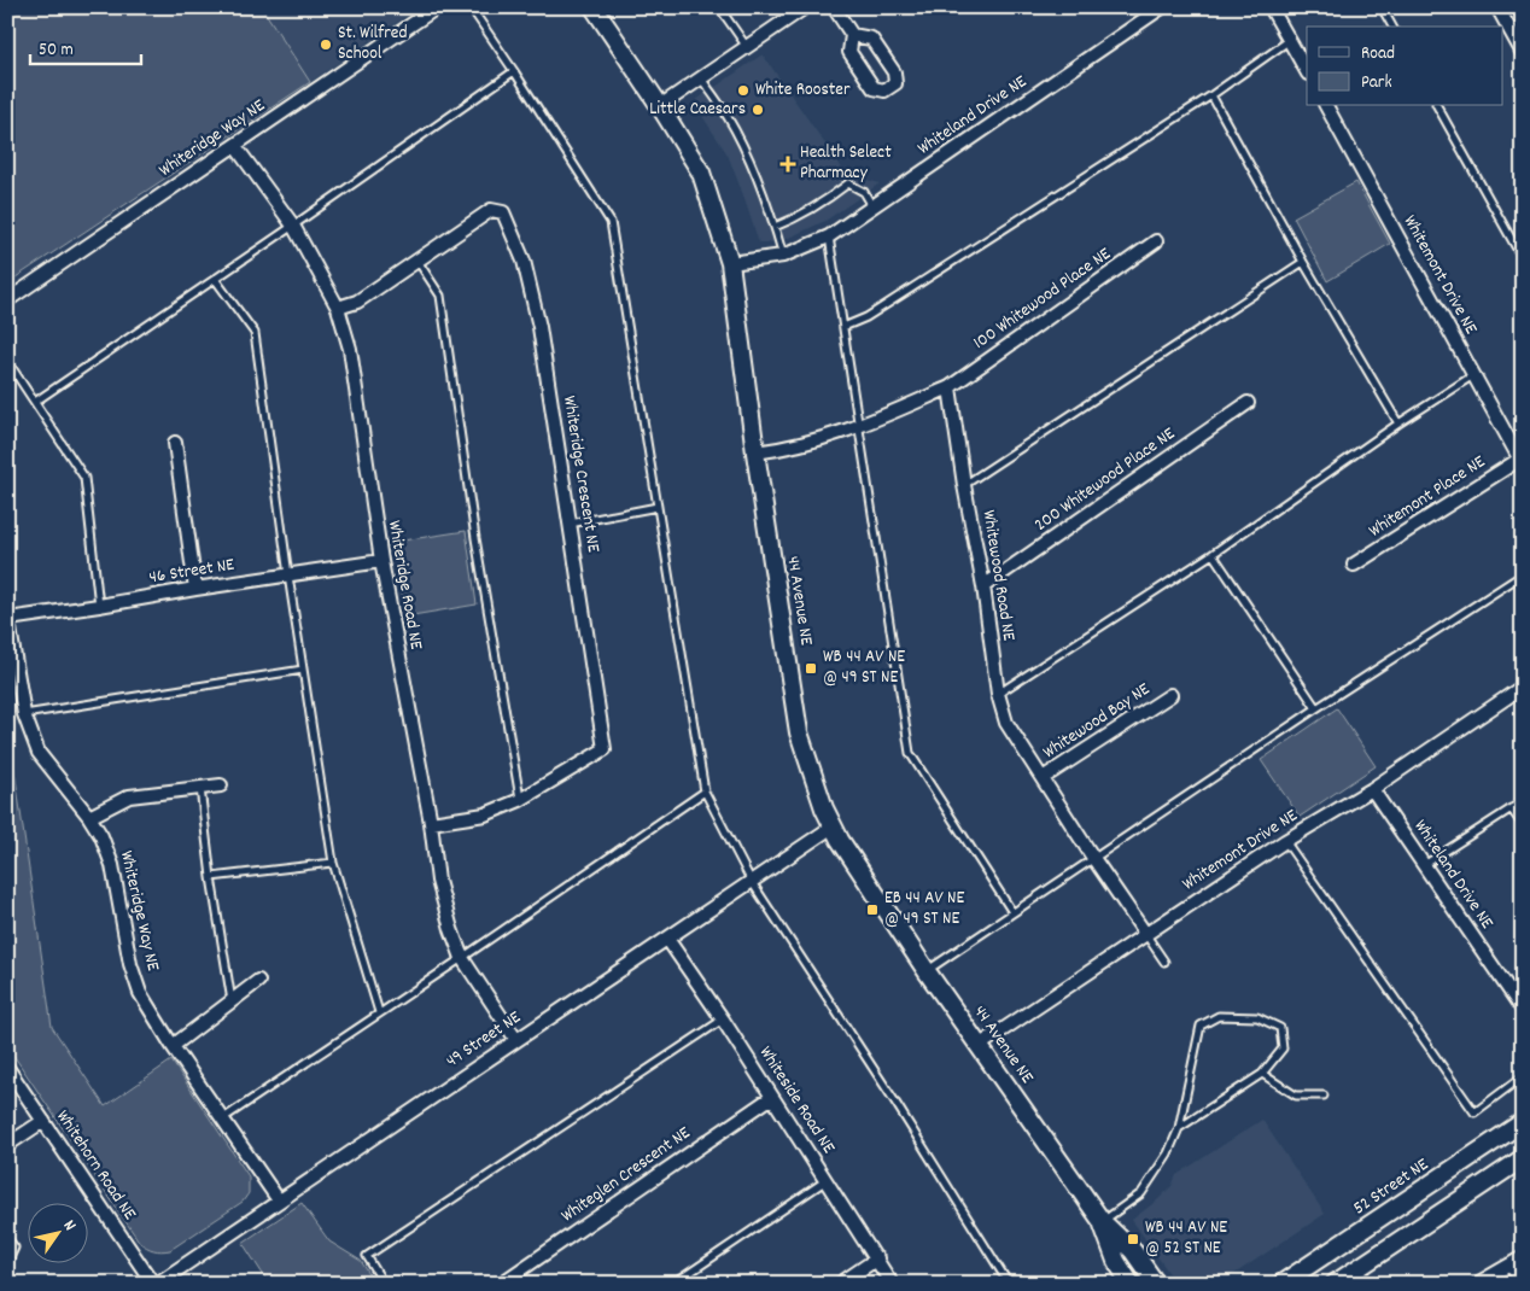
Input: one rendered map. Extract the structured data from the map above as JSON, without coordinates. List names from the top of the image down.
{
  "streets": {
    "street": [
      "Whiteland Drive NE",
      "Whiteridge Way NE",
      "Whitemont Drive NE",
      "100 Whitewood Place NE",
      "Whiteridge Crescent NE",
      "200 Whitewood Place NE",
      "Whitemont Place NE",
      "46 Street NE",
      "Whitewood Road NE",
      "Whiteridge Road NE",
      "44 Avenue NE",
      "Whitewood Bay NE",
      "49 Street NE",
      "Whiteside Road NE",
      "Whitehorn Road NE",
      "Whiteglen Crescent NE",
      "52 Street NE"
    ]
  },
  "crossings": [
    ["Whiteland Drive NE", "Whitemont Drive NE"],
    ["Whiteland Drive NE", "44 Avenue NE"],
    ["Whiteridge Way NE", "46 Street NE"],
    ["Whiteridge Way NE", "Whiteridge Road NE"],
    ["Whiteridge Way NE", "49 Street NE"],
    ["Whitemont Drive NE", "Whitemont Place NE"],
    ["Whitemont Drive NE", "Whitewood Road NE"],
    ["Whitemont Drive NE", "44 Avenue NE"],
    ["100 Whitewood Place NE", "Whitewood Road NE"],
    ["Whiteridge Crescent NE", "Whiteridge Road NE"],
    ["200 Whitewood Place NE", "Whitewood Road NE"],
    ["46 Street NE", "Whiteridge Road NE"],
    ["Whitewood Road NE", "Whitewood Bay NE"],
    ["Whiteridge Road NE", "49 Street NE"],
    ["44 Avenue NE", "49 Street NE"],
    ["49 Street NE", "Whiteside Road NE"],
    ["49 Street NE", "Whitehorn Road NE"],
    ["Whiteside Road NE", "Whiteglen Crescent NE"]
  ],
  "places": {
    "other": ["St. Wilfred School", "White Rooster", "Little Caesars"],
    "health": ["Health Select Pharmacy"],
    "transit": ["WB 44 AV NE @ 49 ST NE", "EB 44 AV NE @ 49 ST NE", "WB 44 AV NE @ 52 ST NE"]
  },
  "legend": ["Road", "Park"],
  "scale_bar": "50 m",
  "north": "top right"
}
